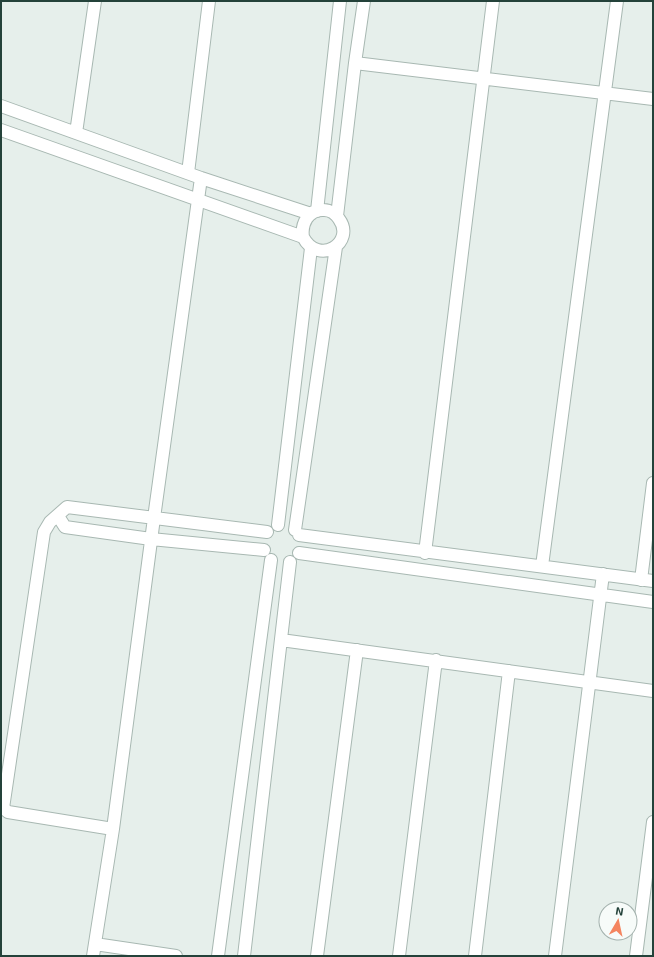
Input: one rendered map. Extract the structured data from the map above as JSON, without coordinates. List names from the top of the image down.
{
  "north": "top"
}
